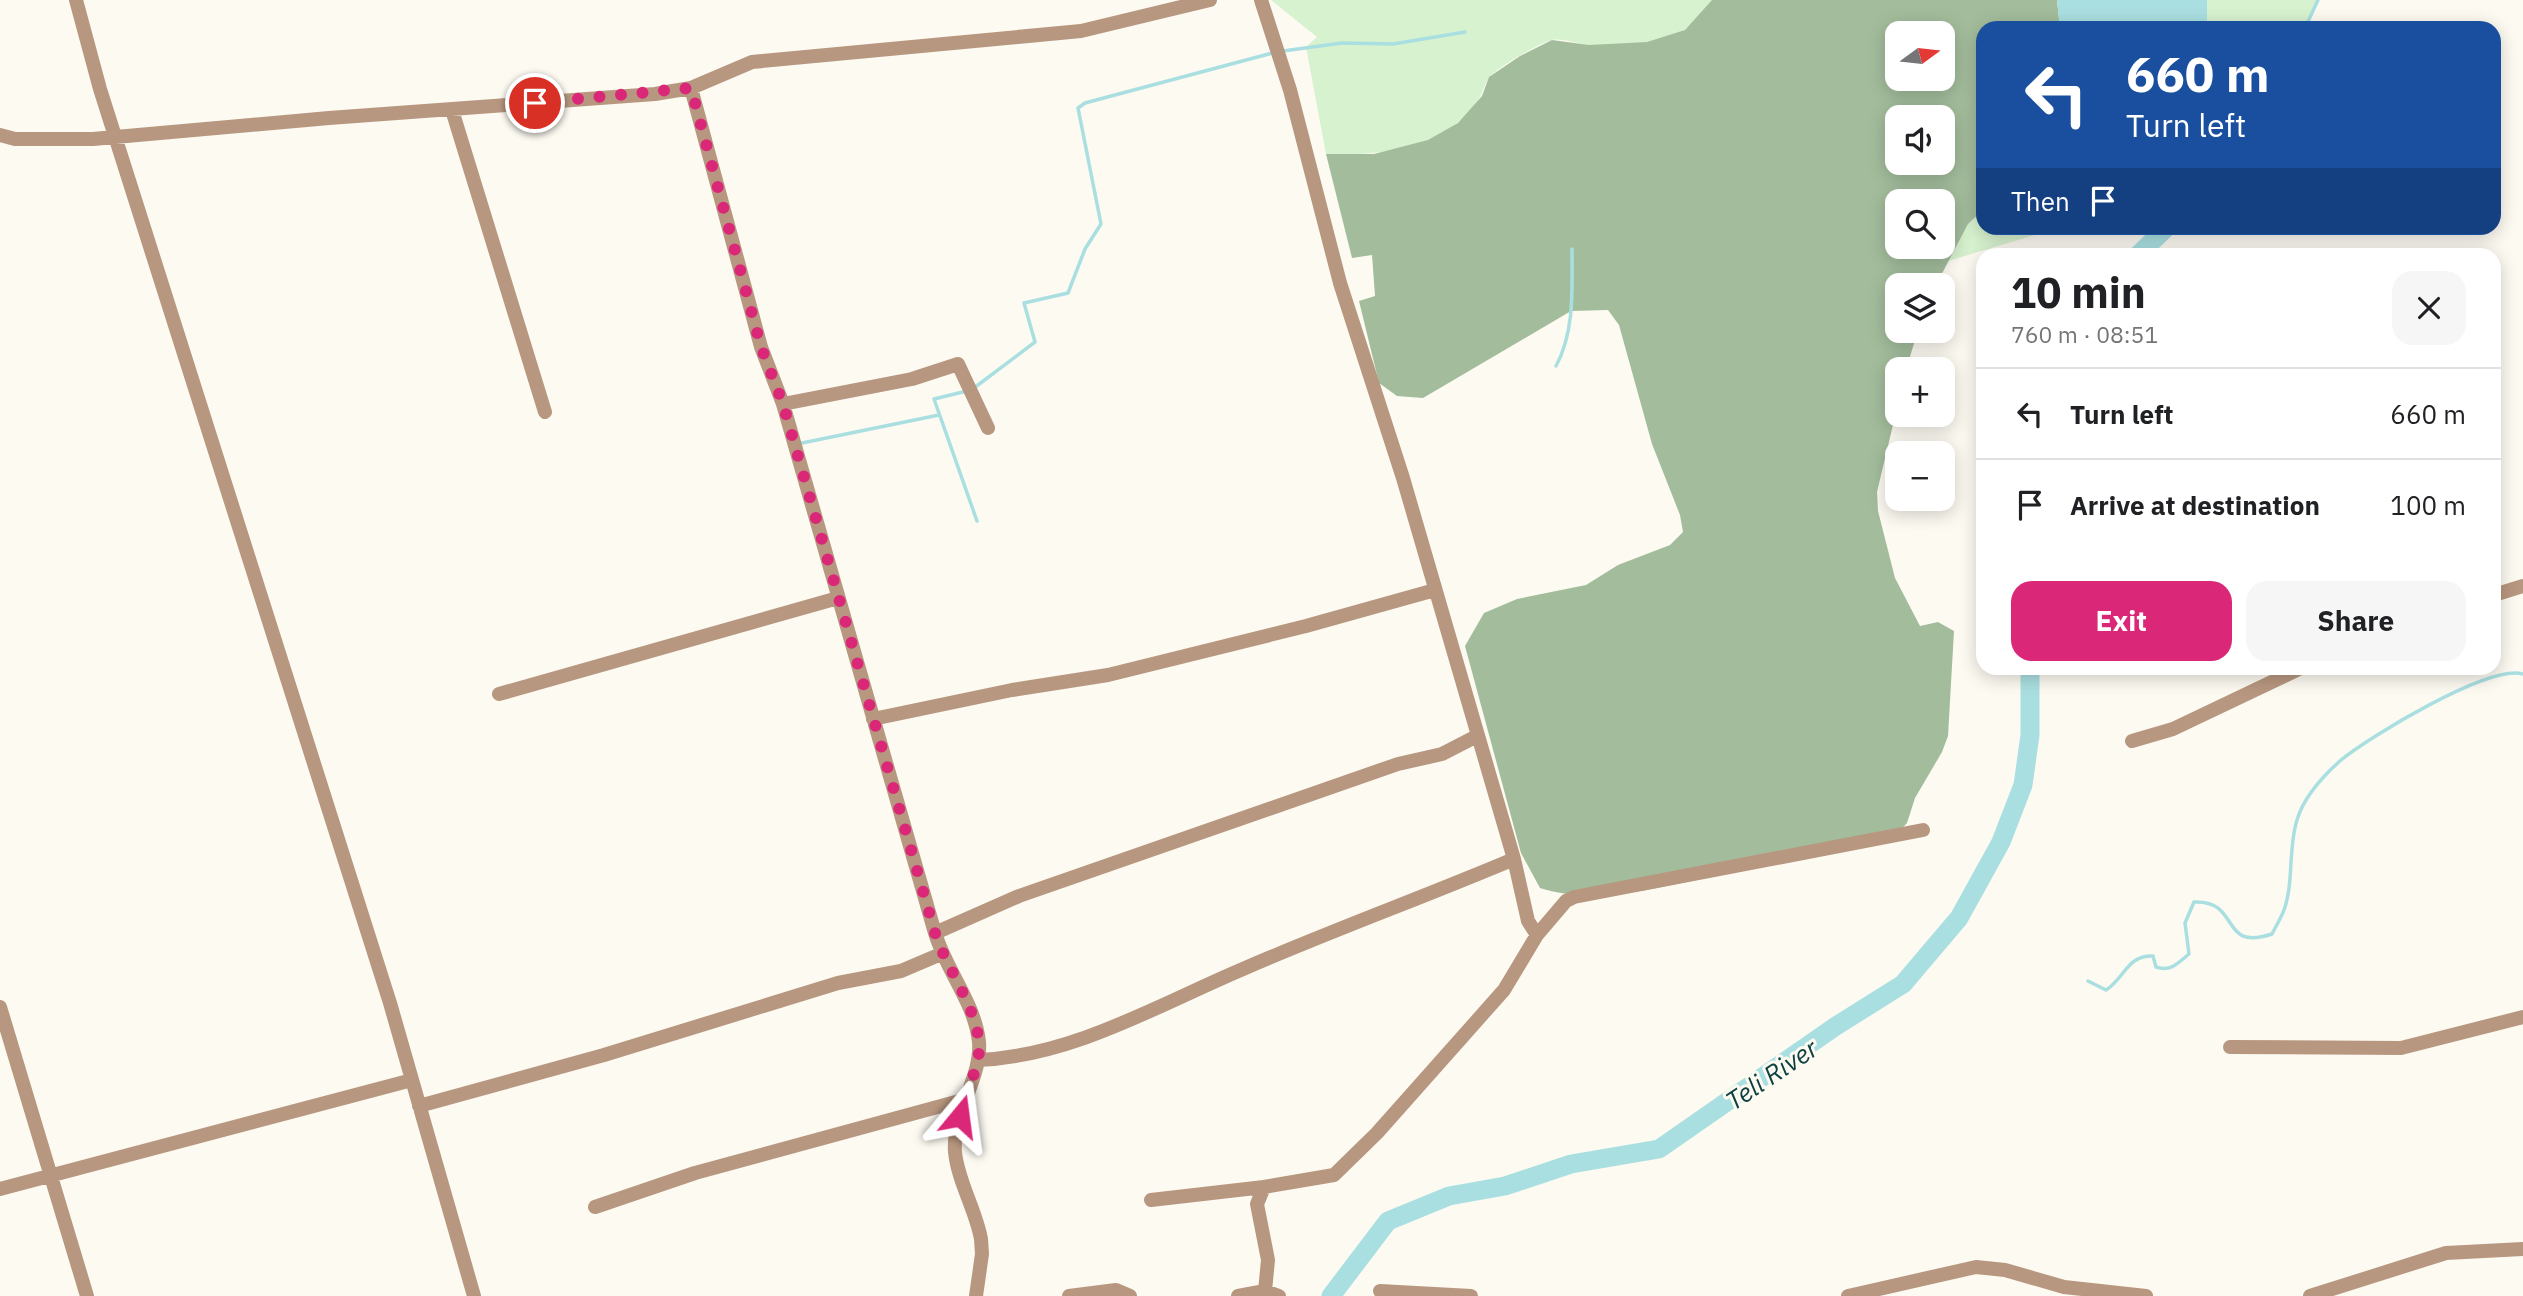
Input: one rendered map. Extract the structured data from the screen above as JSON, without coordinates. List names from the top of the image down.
{
  "water": ["Teli River"],
  "north": "right",
  "page": {
    "map_buttons": ["+", "−"],
    "turn": ["660 m", "Turn left"],
    "then": "Then",
    "heading": ["10 min", "760 m · 08:51"],
    "list": [
      {
        "name": "Turn left",
        "value": "660 m"
      },
      {
        "name": "Arrive at destination",
        "value": "100 m"
      }
    ],
    "buttons": ["Exit", "Share"]
  }
}
